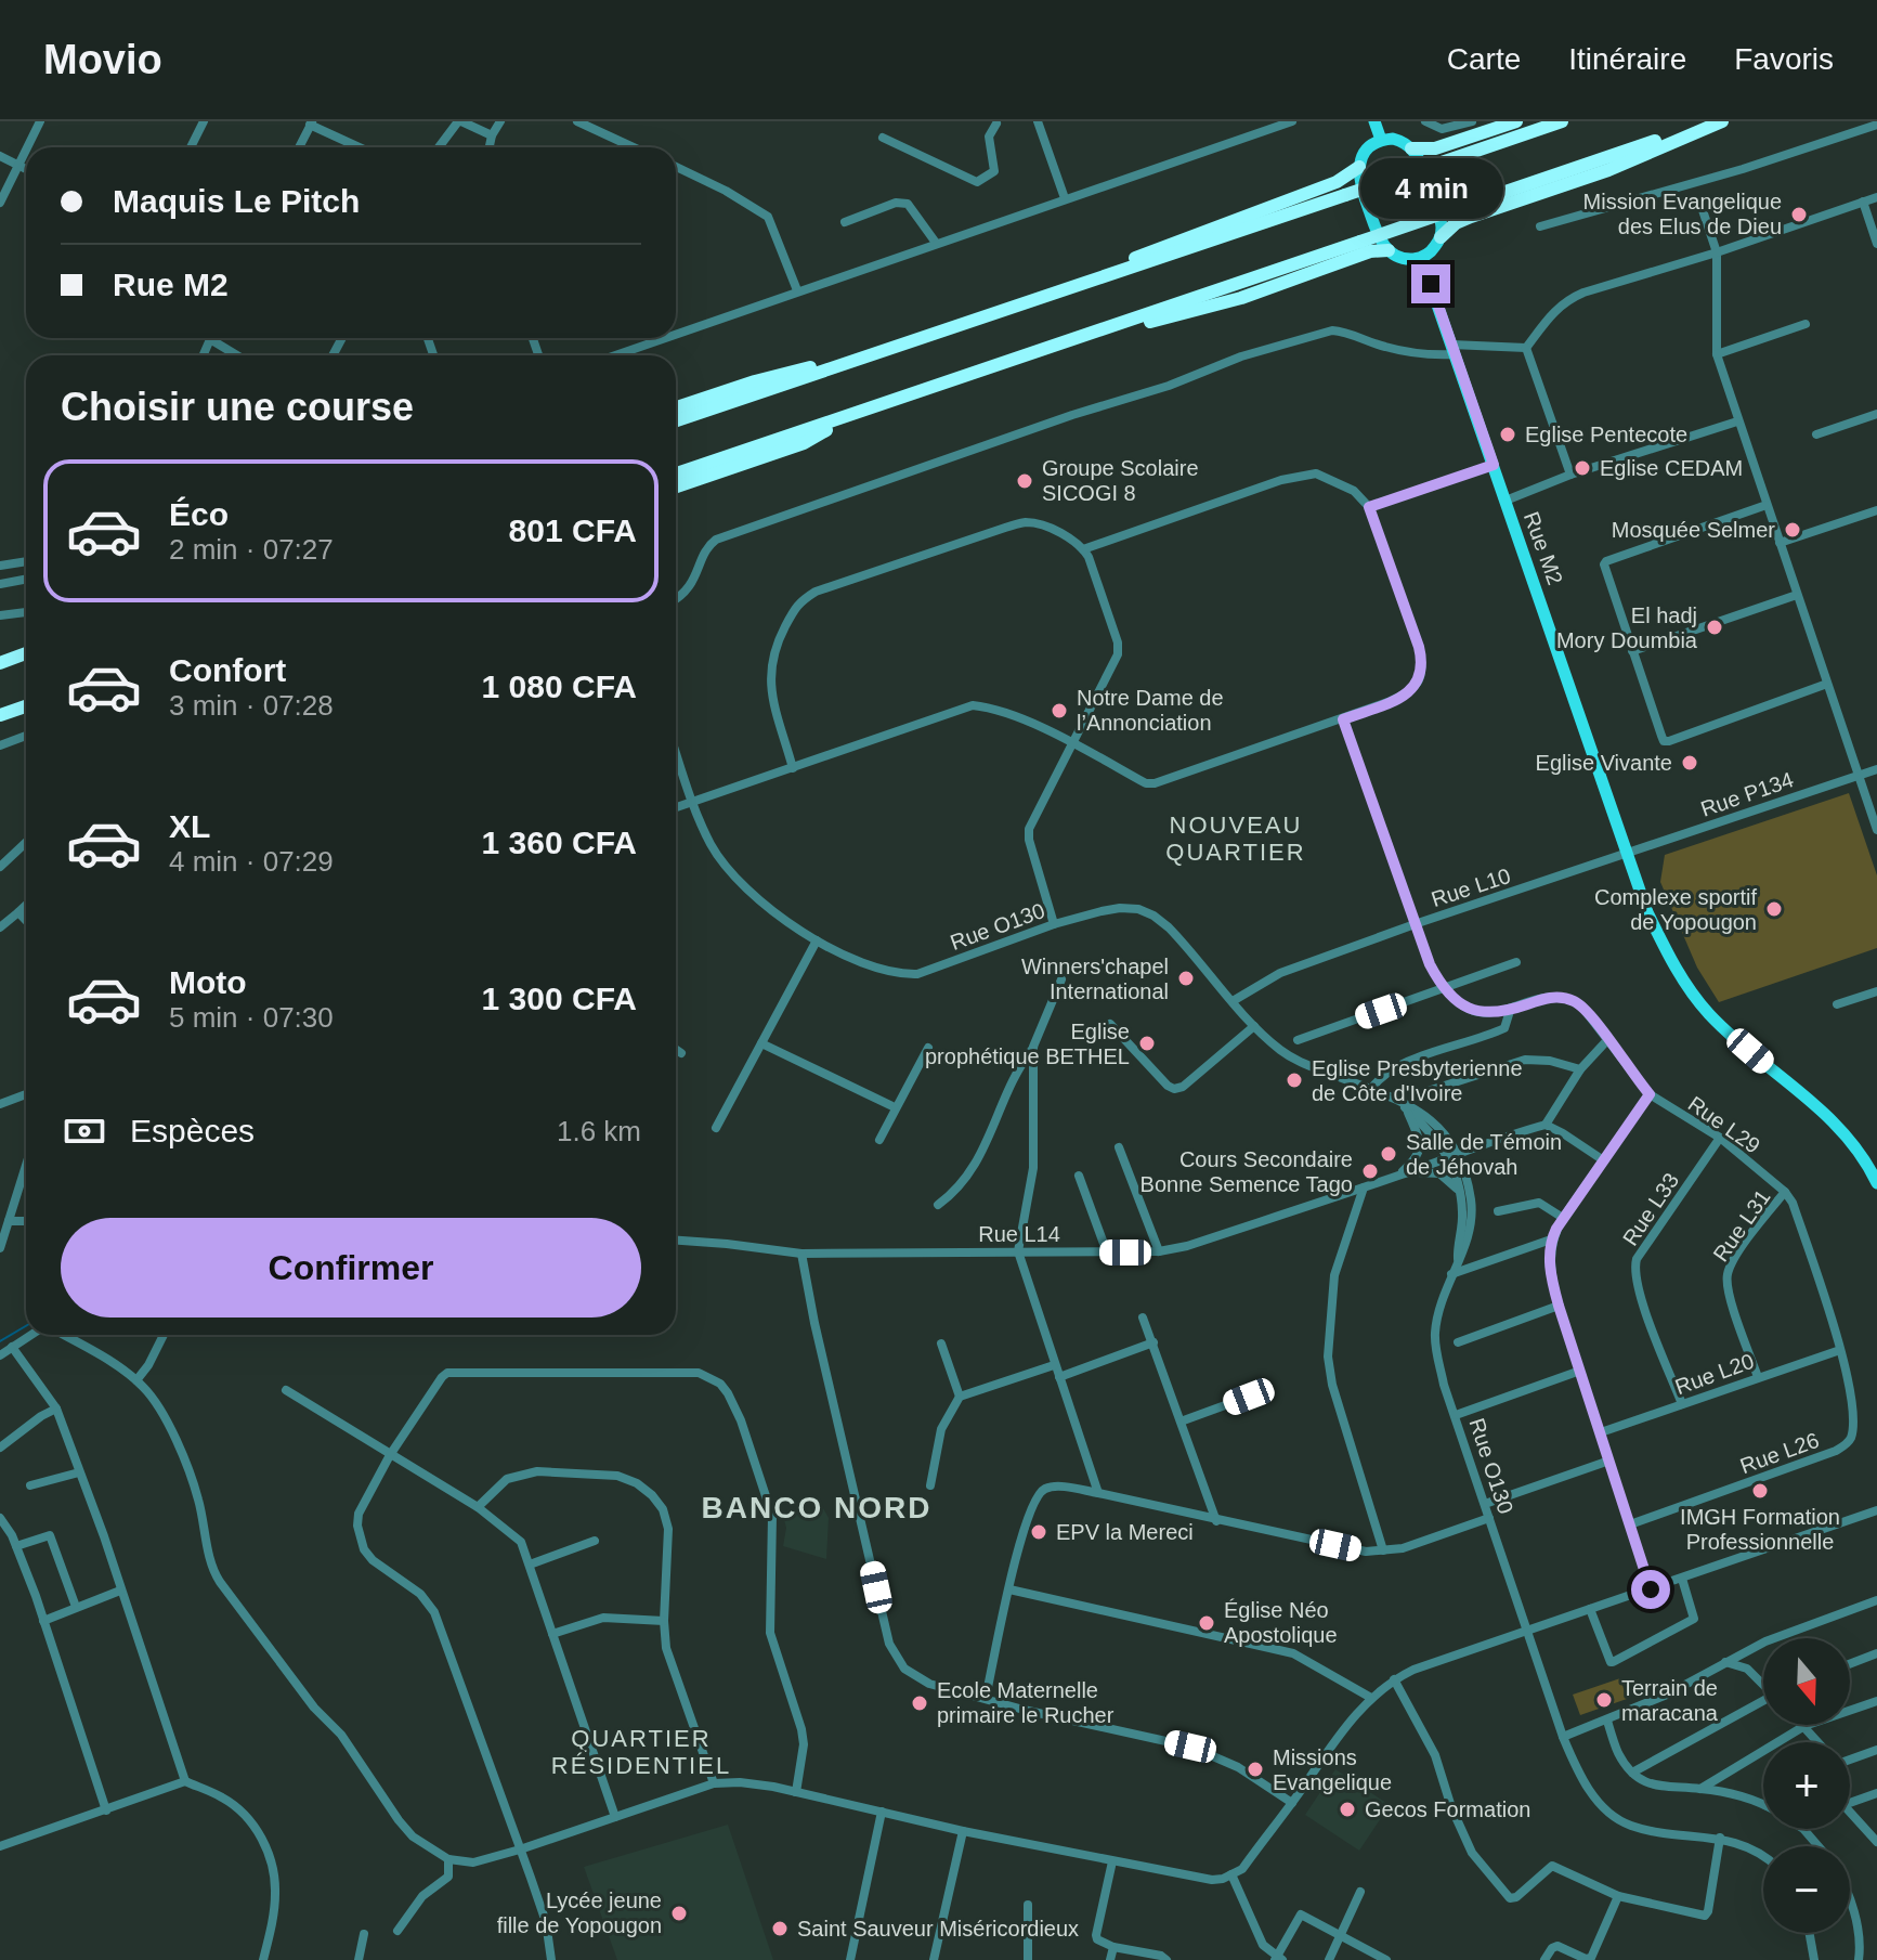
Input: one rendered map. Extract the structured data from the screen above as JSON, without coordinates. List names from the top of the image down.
{
  "streets": {
    "main road": ["Rue M2"],
    "street": [
      "Rue P134",
      "Rue L10",
      "Rue O130",
      "Rue L29",
      "Rue L33",
      "Rue L31",
      "Rue L14",
      "Rue L20",
      "Rue L26"
    ]
  },
  "crossings": [
    ["Rue M2", "Rue P134"],
    ["Rue M2", "Rue L10"],
    ["Rue P134", "Rue L10"],
    ["Rue L10", "Rue O130"],
    ["Rue O130", "Rue L14"],
    ["Rue L29", "Rue L33"],
    ["Rue L29", "Rue L31"],
    ["Rue L29", "Rue L20"],
    ["Rue L29", "Rue L26"],
    ["Rue L33", "Rue L20"],
    ["Rue L31", "Rue L20"],
    ["Rue L20", "Rue L26"]
  ],
  "districts": ["NOUVEAU QUARTIER", "BANCO NORD", "QUARTIER RÉSIDENTIEL"],
  "places": [
    "Mission Evangelique des Elus de Dieu",
    "Eglise Pentecote",
    "Eglise CEDAM",
    "Groupe Scolaire SICOGI 8",
    "Mosquée Selmer",
    "El hadj Mory Doumbia",
    "Notre Dame de l’Annonciation",
    "Eglise Vivante",
    "Complexe sportif de Yopougon",
    "Winners'chapel International",
    "Eglise prophétique BETHEL",
    "Eglise Presbyterienne de Côte d'Ivoire",
    "Salle de Témoin de Jéhovah",
    "Cours Secondaire Bonne Semence Tago",
    "IMGH Formation Professionnelle",
    "EPV la Mereci",
    "Église Néo Apostolique",
    "Terrain de maracana",
    "Ecole Maternelle primaire le Rucher",
    "Missions Evangelique",
    "Gecos Formation",
    "Lycée jeune fille de Yopougon",
    "Saint Sauveur Miséricordieux"
  ],
  "north": "bottom",
  "page": {
    "header": "Movio",
    "nav": ["Carte", "Itinéraire", "Favoris"],
    "banner": ["Maquis Le Pitch", "Rue M2"],
    "bubble": "4 min",
    "heading": "Choisir une course",
    "list": [
      {
        "name": "Éco",
        "note": "2 min · 07:27",
        "value": "801 CFA"
      },
      {
        "name": "Confort",
        "note": "3 min · 07:28",
        "value": "1 080 CFA"
      },
      {
        "name": "XL",
        "note": "4 min · 07:29",
        "value": "1 360 CFA"
      },
      {
        "name": "Moto",
        "note": "5 min · 07:30",
        "value": "1 300 CFA"
      }
    ],
    "pay": ["Espèces", "1.6 km"],
    "buttons": "Confirmer",
    "map_buttons": ["+", "−"]
  }
}
